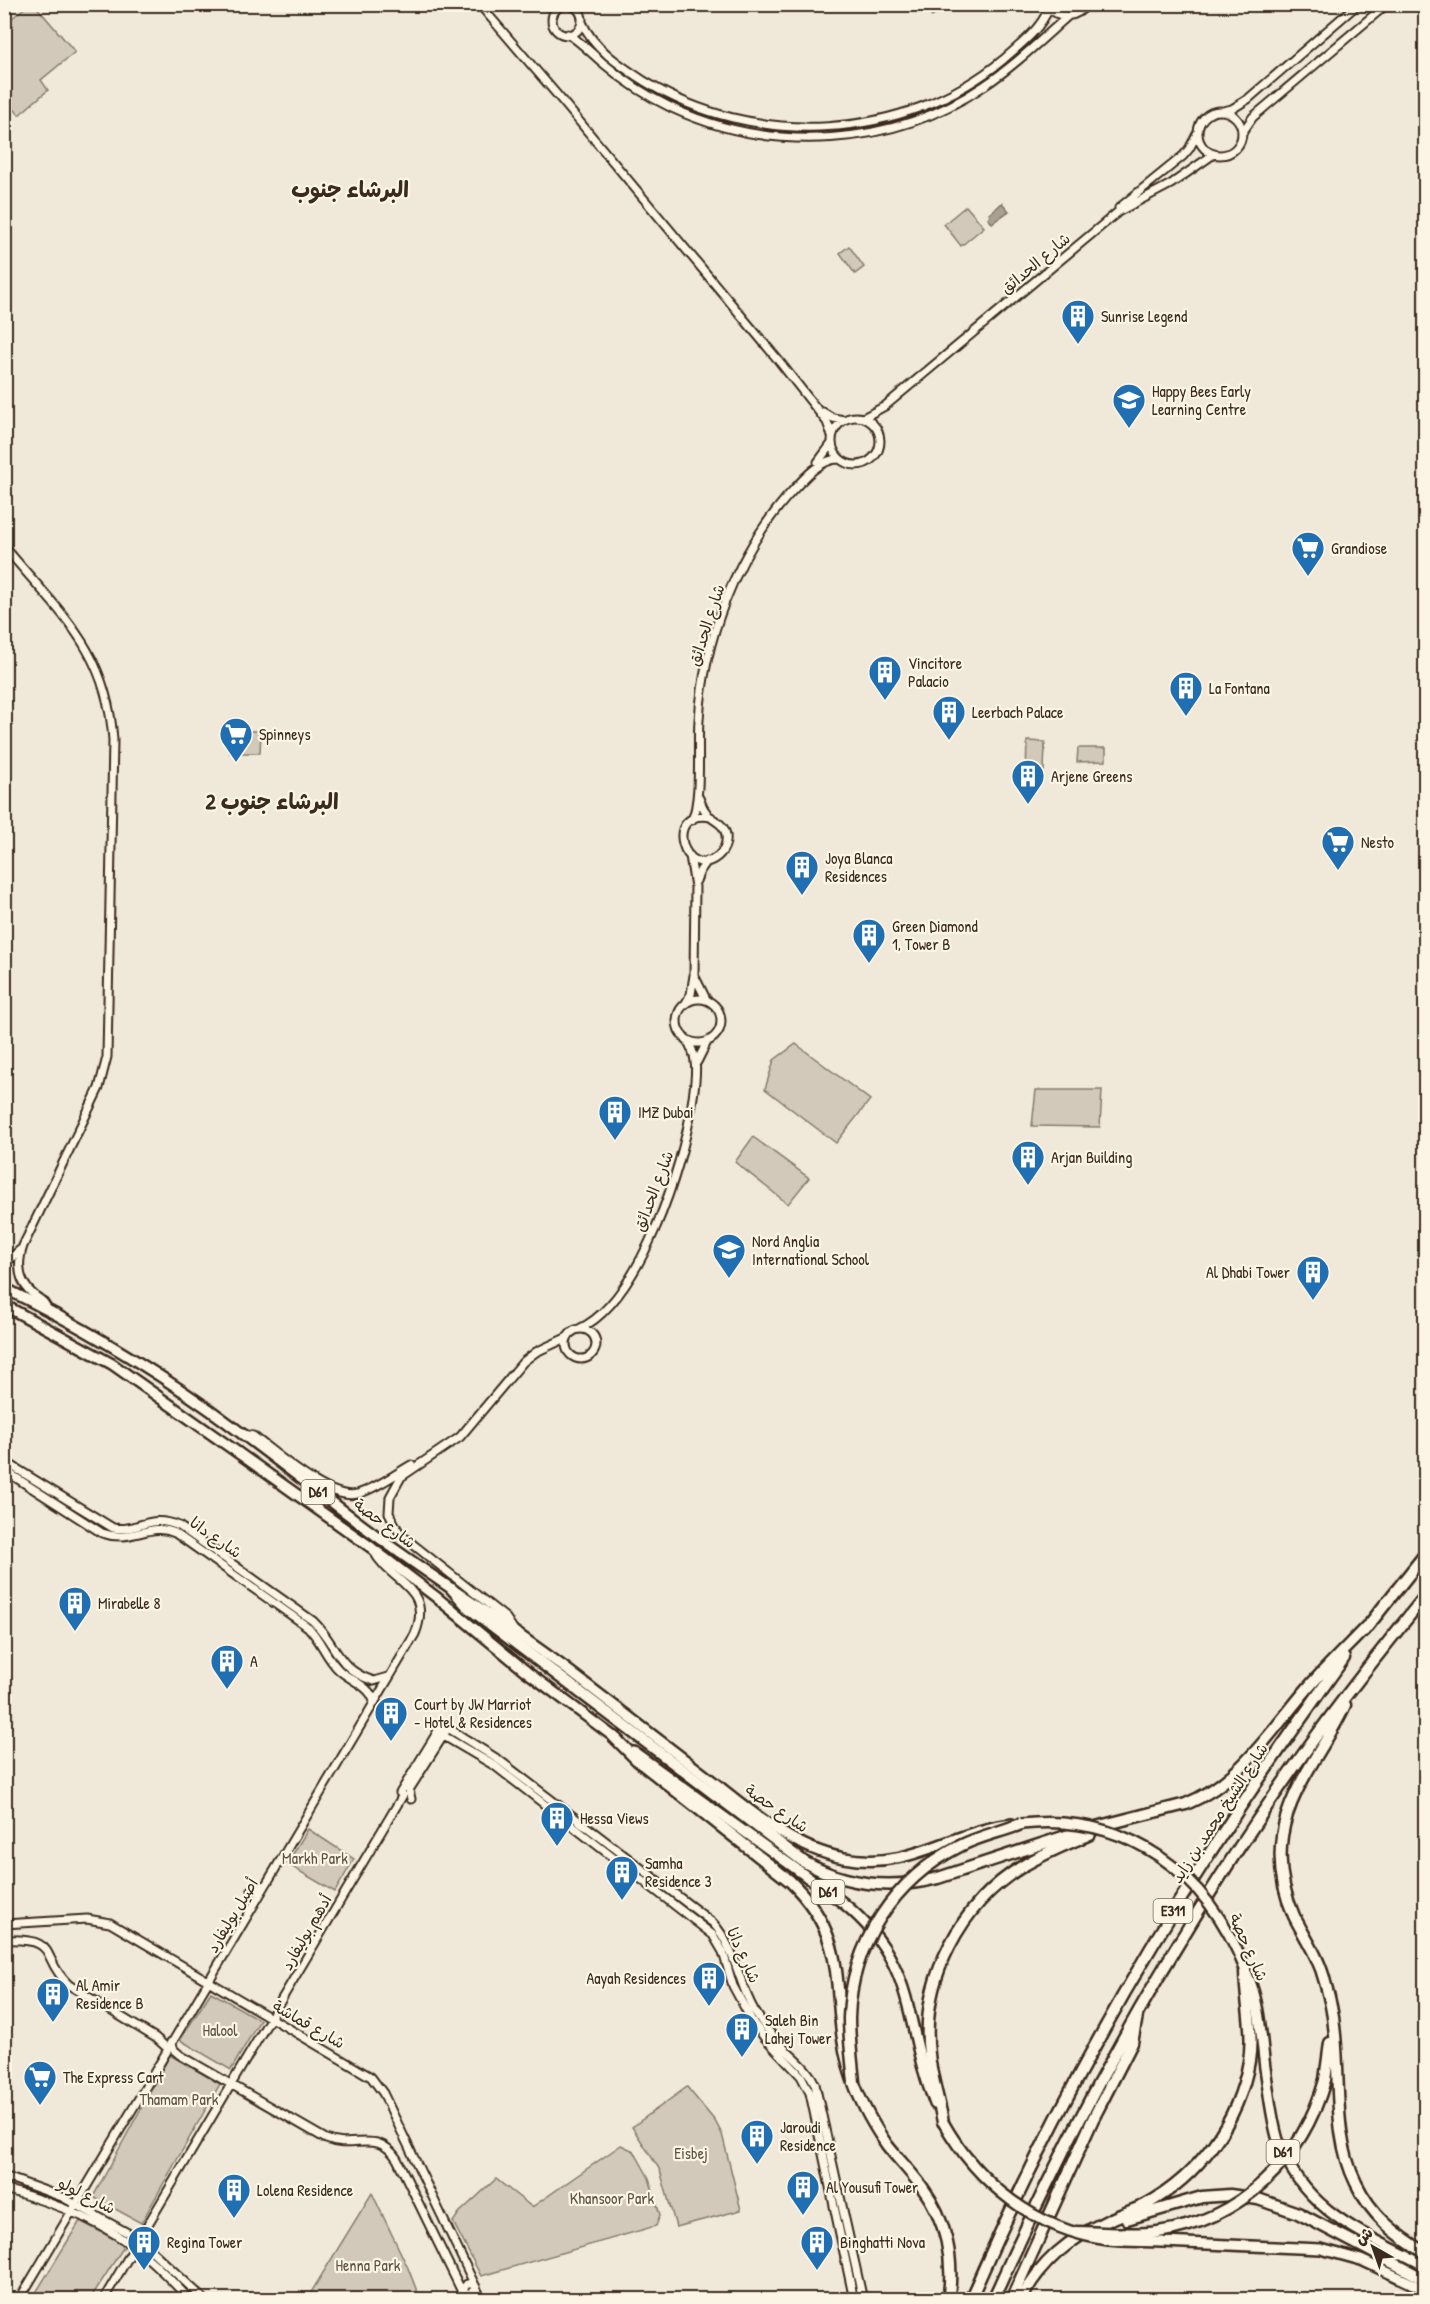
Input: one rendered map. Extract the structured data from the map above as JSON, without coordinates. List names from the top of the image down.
{
  "streets": {
    "highway": ["شارع الشيخ محمد بن زايد", "E311"],
    "main road": ["D61", "شارع حصة"],
    "street": [
      "شارع الحدائق",
      "شارع دانا",
      "أصيل بوليفارد",
      "أدهم بوليفارد",
      "شارع قماشة",
      "شارع لولو"
    ]
  },
  "crossings": [
    ["شارع حصة", "أصيل بوليفارد"],
    ["شارع دانا", "أصيل بوليفارد"],
    ["شارع دانا", "أدهم بوليفارد"],
    ["أصيل بوليفارد", "شارع قماشة"],
    ["أصيل بوليفارد", "شارع لولو"],
    ["أدهم بوليفارد", "شارع قماشة"],
    ["أدهم بوليفارد", "شارع لولو"]
  ],
  "districts": ["البرشاء جنوب", "البرشاء جنوب 2"],
  "parks": [
    "Markh Park",
    "Halool",
    "Thamam Park",
    "Eisbej",
    "Khansoor Park",
    "Henna Park"
  ],
  "places": {
    "building": [
      "Sunrise Legend",
      "Vincitore Palacio",
      "La Fontana",
      "Leerbach Palace",
      "Arjene Greens",
      "Joya Blanca Residences",
      "Green Diamond 1, Tower B",
      "IMZ Dubai",
      "Arjan Building",
      "Al Dhabi Tower",
      "Mirabelle 8",
      "A",
      "Court by JW Marriot - Hotel & Residences",
      "Hessa Views",
      "Samha Residence 3",
      "Aayah Residences",
      "Al Amir Residence B",
      "Saleh Bin Lahej Tower",
      "Jaroudi Residence",
      "Al Yousufi Tower",
      "Lolena Residence",
      "Regina Tower",
      "Binghatti Nova"
    ],
    "school or university": ["Happy Bees Early Learning Centre", "Nord Anglia International School"],
    "supermarket": [
      "Grandiose",
      "Spinneys",
      "Nesto",
      "The Express Cart"
    ]
  },
  "north": "top left"
}
